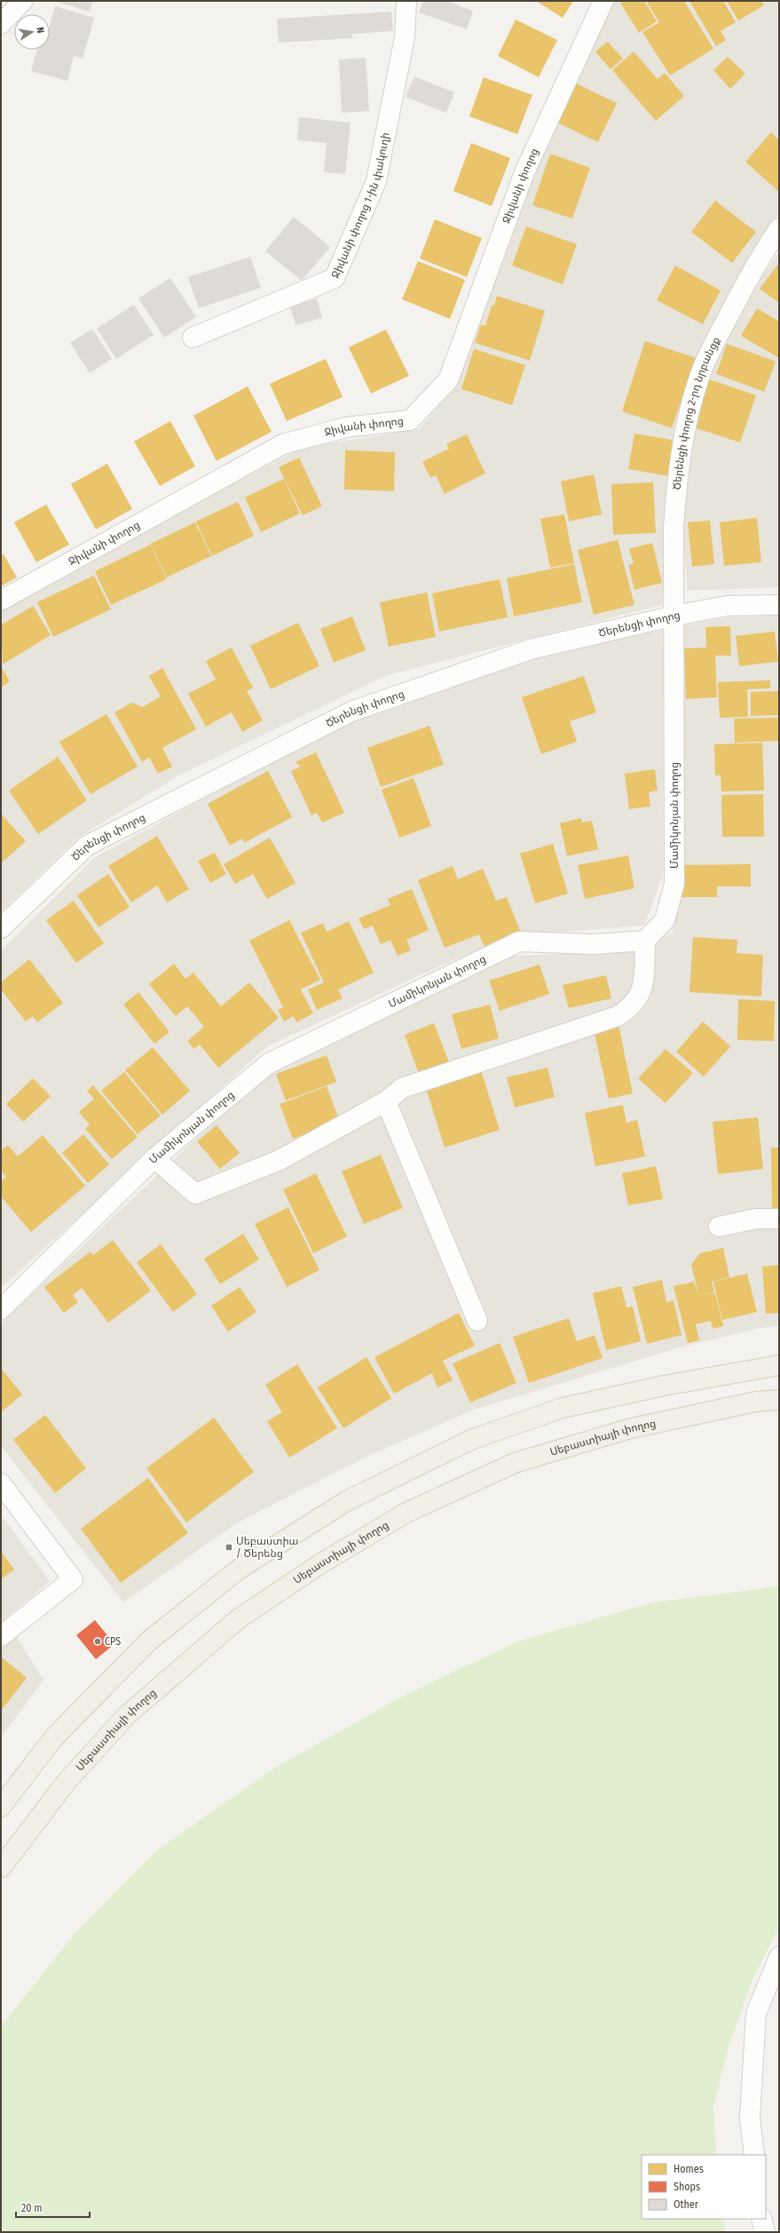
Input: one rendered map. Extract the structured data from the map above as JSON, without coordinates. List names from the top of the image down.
{
  "streets": {
    "main road": ["Սեբաստիայի փողոց"],
    "street": [
      "Ջիվանի փողոց",
      "Ջիվանի փողոց 1-ին փակուղի",
      "Ծերենցի փողոց 2-րդ նրբանցք",
      "Ծերենցի փողոց",
      "Մամիկոնյան փողոց"
    ]
  },
  "crossings": [
    ["Ծերենցի փողոց 2-րդ նրբանցք", "Ծերենցի փողոց"],
    ["Ծերենցի փողոց 2-րդ նրբանցք", "Մամիկոնյան փողոց"],
    ["Ծերենցի փողոց", "Մամիկոնյան փողոց"]
  ],
  "places": {
    "transit": ["Սեբաստիա / Ծերենց"],
    "other": ["CPS"]
  },
  "legend": ["Homes", "Shops", "Other"],
  "scale_bar": "20 m",
  "north": "right"
}
